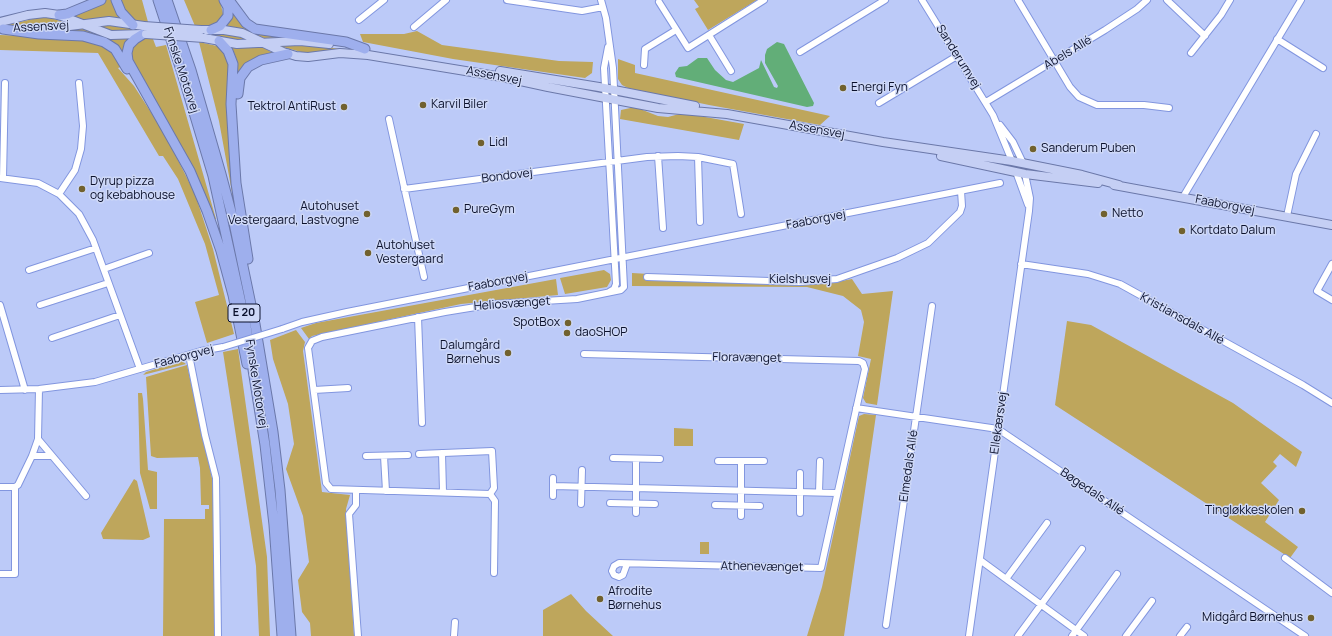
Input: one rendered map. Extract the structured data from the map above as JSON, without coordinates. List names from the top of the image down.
{
  "streets": {
    "highway": ["Fynske Motorvej", "E 20"],
    "main road": ["Assensvej", "Faaborgvej"],
    "street": [
      "Abels Allé",
      "Sanderumvej",
      "Bondovej",
      "Kielshusvej",
      "Heliosvænget",
      "Kristiansdals Allé",
      "Floravænget",
      "Ellekærsvej",
      "Elmedals Allé",
      "Bøgedals Allé",
      "Athenevænget"
    ]
  },
  "crossings": [
    ["Assensvej", "Sanderumvej"],
    ["Assensvej", "Faaborgvej"],
    ["Assensvej", "Ellekærsvej"],
    ["Abels Allé", "Sanderumvej"],
    ["Sanderumvej", "Faaborgvej"],
    ["Faaborgvej", "Kielshusvej"],
    ["Faaborgvej", "Heliosvænget"],
    ["Faaborgvej", "Ellekærsvej"],
    ["Kristiansdals Allé", "Ellekærsvej"],
    ["Floravænget", "Bøgedals Allé"],
    ["Ellekærsvej", "Bøgedals Allé"],
    ["Elmedals Allé", "Bøgedals Allé"]
  ],
  "places": [
    "Energi Fyn",
    "Karvil Biler",
    "Tektrol AntiRust",
    "Lidl",
    "Sanderum Puben",
    "Dyrup pizza og kebabhouse",
    "PureGym",
    "Autohuset Vestergaard, Lastvogne",
    "Netto",
    "Kortdato Dalum",
    "Autohuset Vestergaard",
    "SpotBox",
    "daoSHOP",
    "Dalumgård Børnehus",
    "Tingløkkeskolen",
    "Afrodite Børnehus",
    "Midgård Børnehus"
  ]
}
